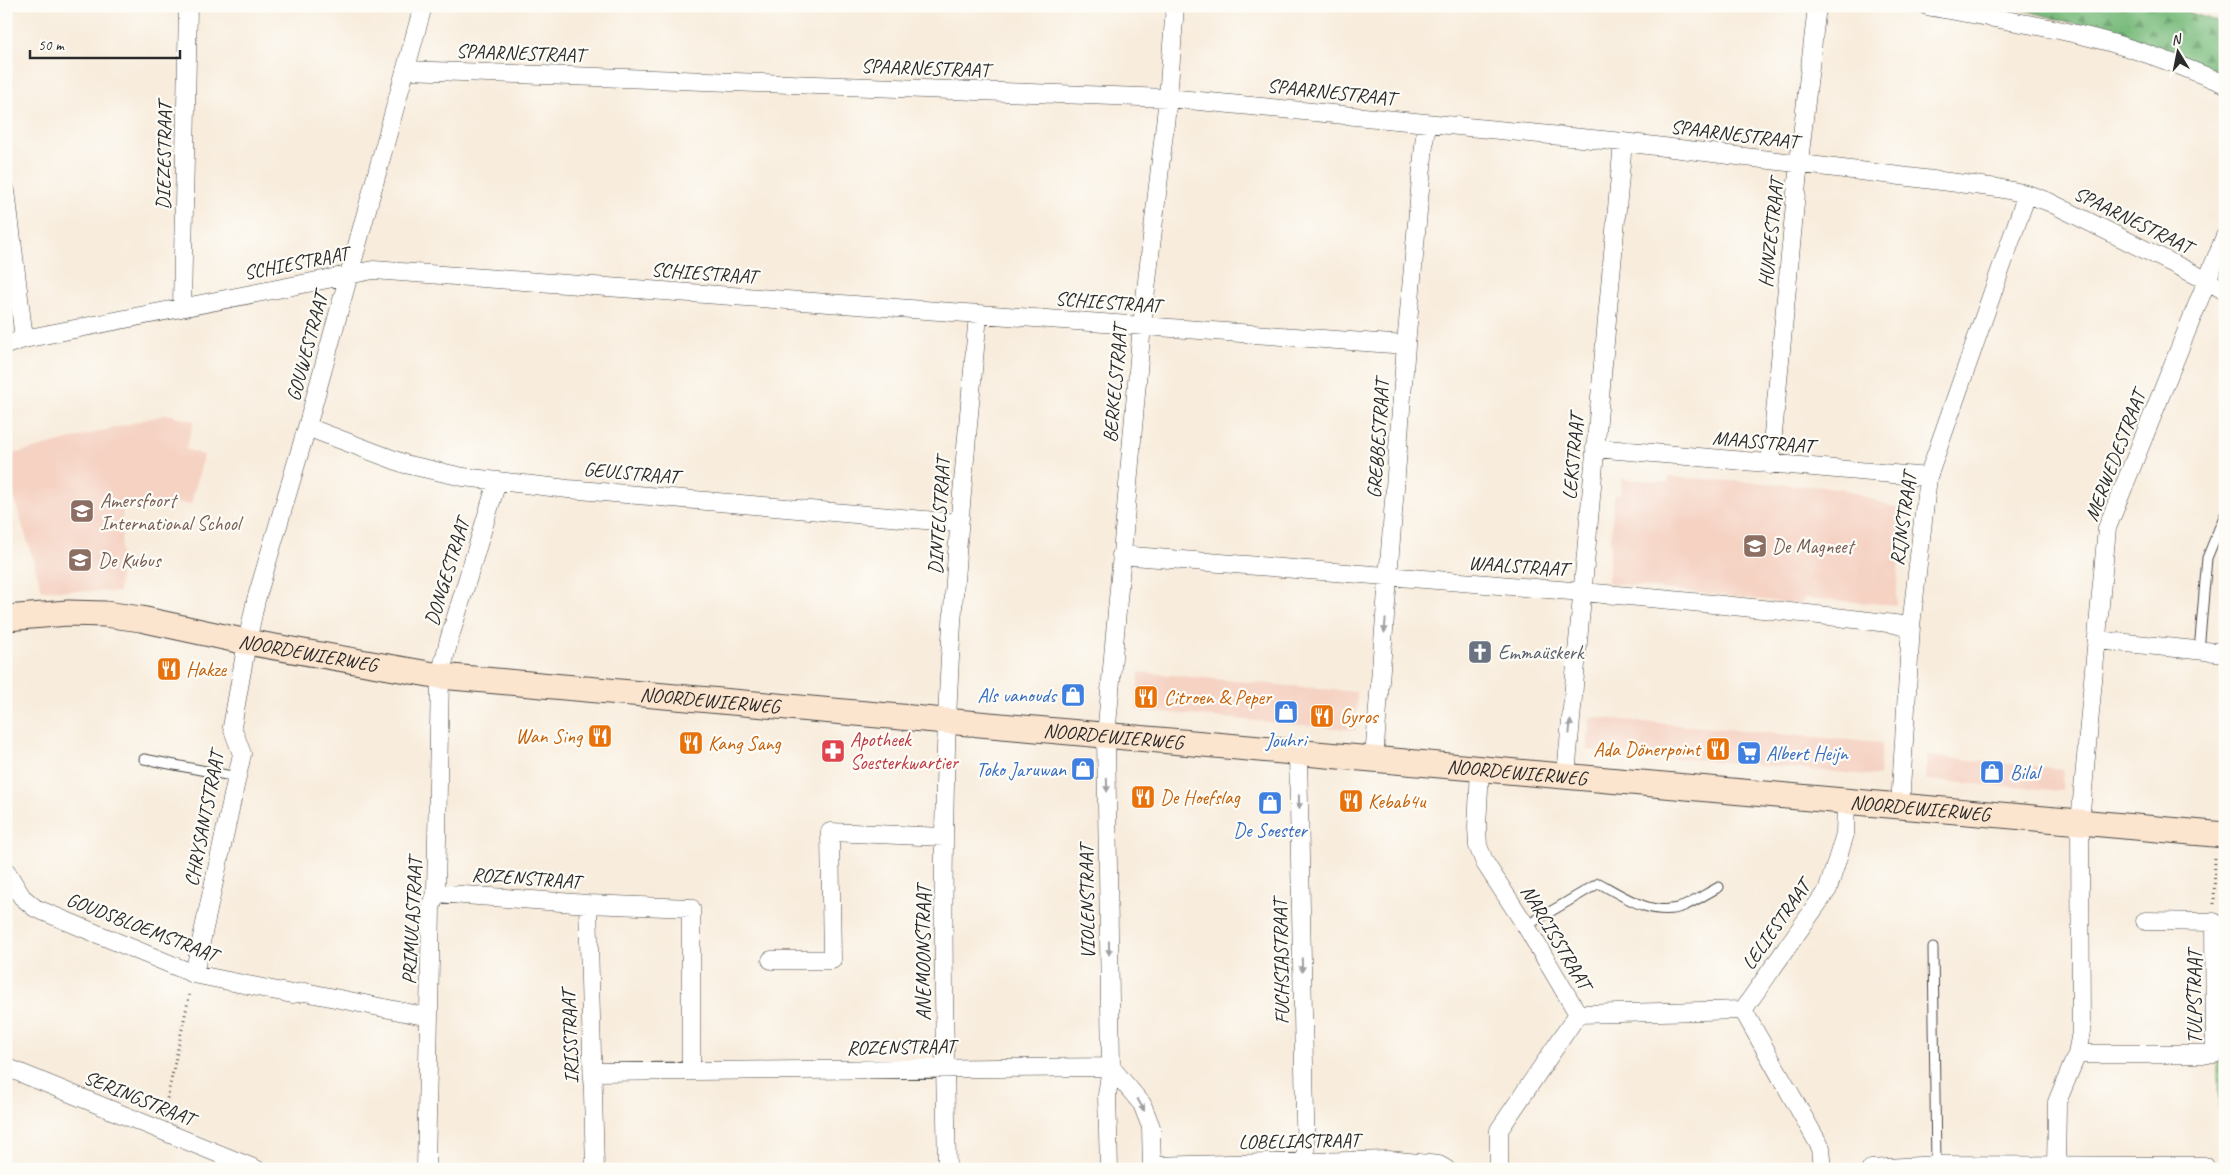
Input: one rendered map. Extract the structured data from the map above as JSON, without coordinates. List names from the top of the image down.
{
  "streets": {
    "street": [
      "SPAARNESTRAAT",
      "DIEZESTRAAT",
      "HUNZESTRAAT",
      "SCHIESTRAAT",
      "GOUWESTRAAT",
      "BERKELSTRAAT",
      "GREBBESTRAAT",
      "MAASSTRAAT",
      "MERWEDESTRAAT",
      "LEKSTRAAT",
      "GEULSTRAAT",
      "DINTELSTRAAT",
      "RIJNSTRAAT",
      "WAALSTRAAT",
      "DONGESTRAAT",
      "NOORDEWIERWEG",
      "CHRYSANTSTRAAT",
      "ROZENSTRAAT",
      "VIOLENSTRAAT",
      "PRIMULASTRAAT",
      "LELIESTRAAT",
      "GOUDSBLOEMSTRAAT",
      "NARCISSTRAAT",
      "ANEMOONSTRAAT",
      "FUCHSIASTRAAT",
      "TULPSTRAAT",
      "IRISSTRAAT",
      "SERINGSTRAAT",
      "LOBELIASTRAAT"
    ]
  },
  "crossings": [
    ["SPAARNESTRAAT", "HUNZESTRAAT"],
    ["SPAARNESTRAAT", "GOUWESTRAAT"],
    ["SPAARNESTRAAT", "BERKELSTRAAT"],
    ["SPAARNESTRAAT", "GREBBESTRAAT"],
    ["SPAARNESTRAAT", "MERWEDESTRAAT"],
    ["SPAARNESTRAAT", "LEKSTRAAT"],
    ["SPAARNESTRAAT", "RIJNSTRAAT"],
    ["DIEZESTRAAT", "SCHIESTRAAT"],
    ["HUNZESTRAAT", "MAASSTRAAT"],
    ["SCHIESTRAAT", "GOUWESTRAAT"],
    ["SCHIESTRAAT", "BERKELSTRAAT"],
    ["SCHIESTRAAT", "GREBBESTRAAT"],
    ["SCHIESTRAAT", "DINTELSTRAAT"],
    ["GOUWESTRAAT", "GEULSTRAAT"],
    ["GOUWESTRAAT", "NOORDEWIERWEG"],
    ["GOUWESTRAAT", "CHRYSANTSTRAAT"],
    ["BERKELSTRAAT", "WAALSTRAAT"],
    ["BERKELSTRAAT", "NOORDEWIERWEG"],
    ["BERKELSTRAAT", "VIOLENSTRAAT"],
    ["GREBBESTRAAT", "WAALSTRAAT"],
    ["GREBBESTRAAT", "NOORDEWIERWEG"],
    ["MAASSTRAAT", "LEKSTRAAT"],
    ["MAASSTRAAT", "RIJNSTRAAT"],
    ["MERWEDESTRAAT", "NOORDEWIERWEG"],
    ["LEKSTRAAT", "WAALSTRAAT"],
    ["LEKSTRAAT", "NOORDEWIERWEG"],
    ["GEULSTRAAT", "DINTELSTRAAT"],
    ["GEULSTRAAT", "DONGESTRAAT"],
    ["DINTELSTRAAT", "NOORDEWIERWEG"],
    ["DINTELSTRAAT", "ANEMOONSTRAAT"],
    ["RIJNSTRAAT", "WAALSTRAAT"],
    ["RIJNSTRAAT", "NOORDEWIERWEG"],
    ["DONGESTRAAT", "NOORDEWIERWEG"],
    ["DONGESTRAAT", "PRIMULASTRAAT"],
    ["NOORDEWIERWEG", "CHRYSANTSTRAAT"],
    ["NOORDEWIERWEG", "VIOLENSTRAAT"],
    ["NOORDEWIERWEG", "PRIMULASTRAAT"],
    ["NOORDEWIERWEG", "LELIESTRAAT"],
    ["NOORDEWIERWEG", "NARCISSTRAAT"],
    ["NOORDEWIERWEG", "ANEMOONSTRAAT"],
    ["NOORDEWIERWEG", "FUCHSIASTRAAT"],
    ["NOORDEWIERWEG", "TULPSTRAAT"],
    ["CHRYSANTSTRAAT", "GOUDSBLOEMSTRAAT"],
    ["ROZENSTRAAT", "VIOLENSTRAAT"],
    ["ROZENSTRAAT", "PRIMULASTRAAT"],
    ["ROZENSTRAAT", "ANEMOONSTRAAT"],
    ["ROZENSTRAAT", "IRISSTRAAT"],
    ["PRIMULASTRAAT", "GOUDSBLOEMSTRAAT"],
    ["FUCHSIASTRAAT", "LOBELIASTRAAT"]
  ],
  "one_way": ["VIOLENSTRAAT", "FUCHSIASTRAAT"],
  "places": {
    "school or university": ["Amersfoort International School", "De Magneet", "De Kubus"],
    "church": ["Emmaüskerk"],
    "restaurant": [
      "Hakze",
      "Citroen & Peper",
      "Gyros",
      "Wan Sing",
      "Kang Sang",
      "Ada Dönerpoint",
      "De Hoefslag",
      "Kebab4u"
    ],
    "shop": [
      "Als vanouds",
      "Jouhri",
      "Toko Jaruwan",
      "Bilal",
      "De Soester"
    ],
    "pharmacy": ["Apotheek Soesterkwartier"],
    "supermarket": ["Albert Heijn"]
  },
  "scale_bar": "50 m",
  "north": "top"
}
